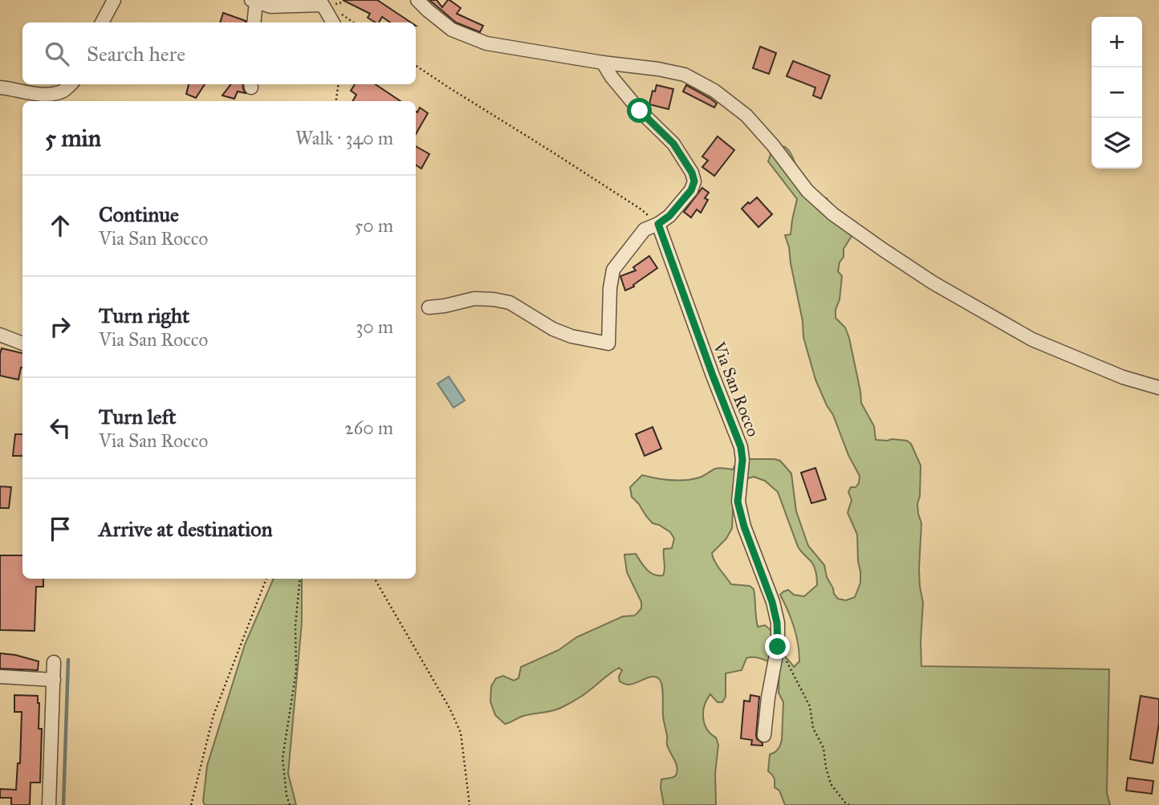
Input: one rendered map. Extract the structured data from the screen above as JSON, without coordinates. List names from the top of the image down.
{
  "streets": {
    "street": ["Via San Rocco"]
  },
  "page": {
    "map_buttons": ["+", "−"],
    "search": "Search here",
    "heading": ["5 min", "Walk · 340 m"],
    "list": [
      ["Continue", "Via San Rocco", "50 m"],
      ["Turn right", "Via San Rocco", "30 m"],
      ["Turn left", "Via San Rocco", "260 m"],
      "Arrive at destination"
    ]
  }
}
